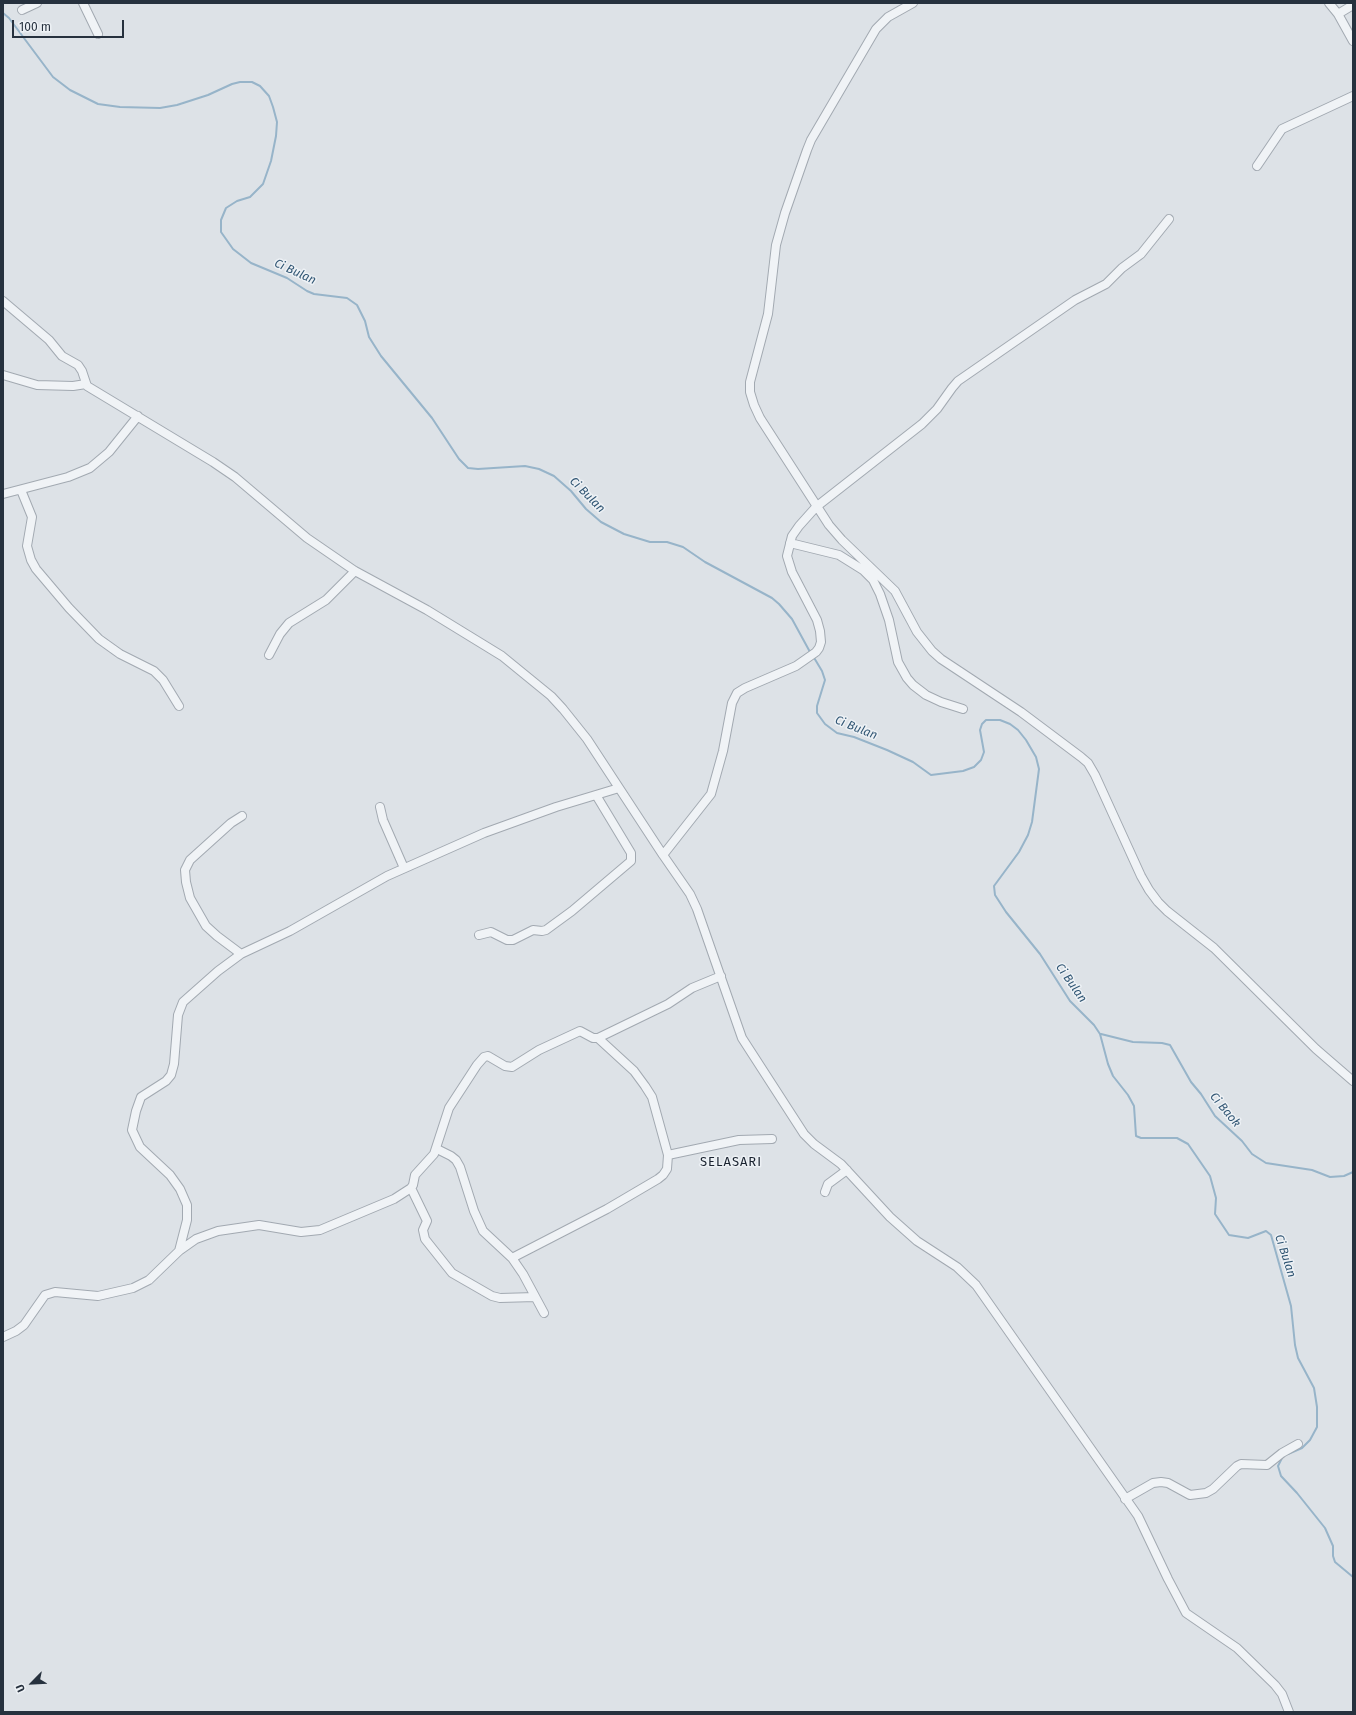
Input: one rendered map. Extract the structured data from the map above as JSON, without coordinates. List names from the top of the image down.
{
  "districts": ["SELASARI"],
  "water": ["Ci Bulan", "Ci Baok"],
  "scale_bar": "100 m",
  "north": "bottom left"
}
